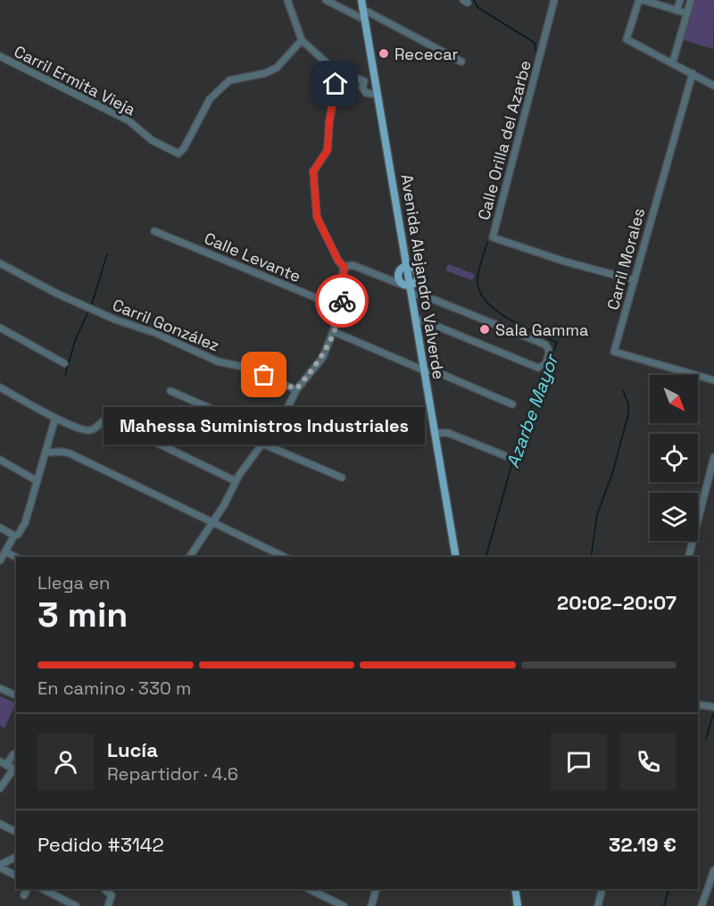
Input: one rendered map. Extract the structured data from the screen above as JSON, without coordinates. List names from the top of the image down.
{
  "streets": {
    "main road": ["Avenida Alejandro Valverde"],
    "street": [
      "Carril Ermita Vieja",
      "Calle Orilla del Azarbe",
      "Calle Levante",
      "Carril Morales",
      "Carril González"
    ]
  },
  "crossings": [
    ["Calle Orilla del Azarbe", "Carril Morales"]
  ],
  "water": ["Azarbe Mayor"],
  "places": ["Rececar", "Sala Gamma", "Mahessa Suministros Industriales"],
  "north": "bottom right",
  "page": {
    "bubble": "Mahessa Suministros Industriales",
    "heading": ["3 min", "Llega en", "20:02–20:07"],
    "panel": [
      "Lucía",
      "Repartidor · 4.6",
      "Pedido #3142",
      "32.19 €"
    ],
    "bar": "En camino · 330 m"
  }
}
